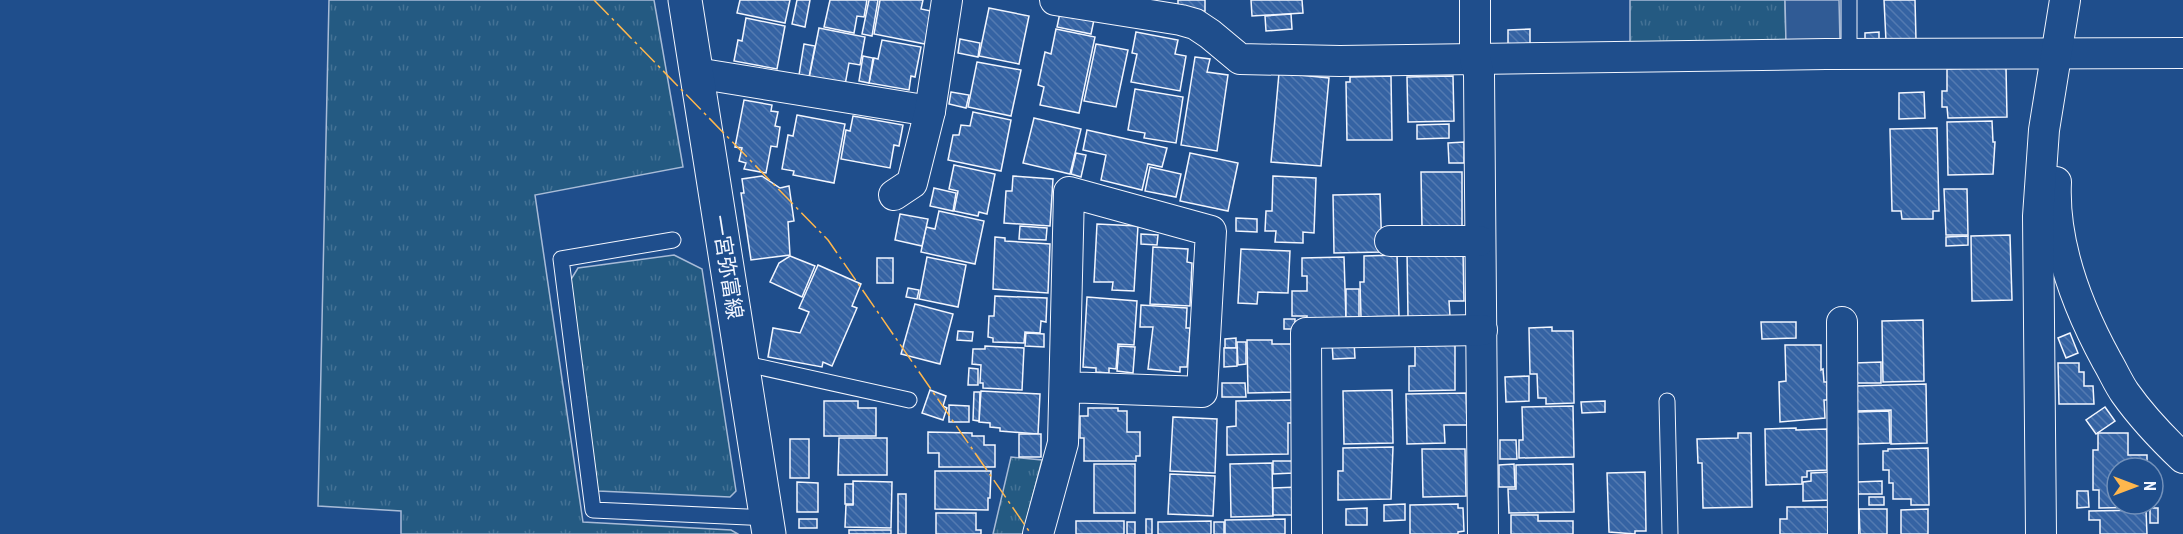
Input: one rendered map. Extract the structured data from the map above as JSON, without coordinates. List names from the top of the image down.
{
  "streets": {
    "main road": ["一宮弥富線"]
  },
  "north": "right"
}
